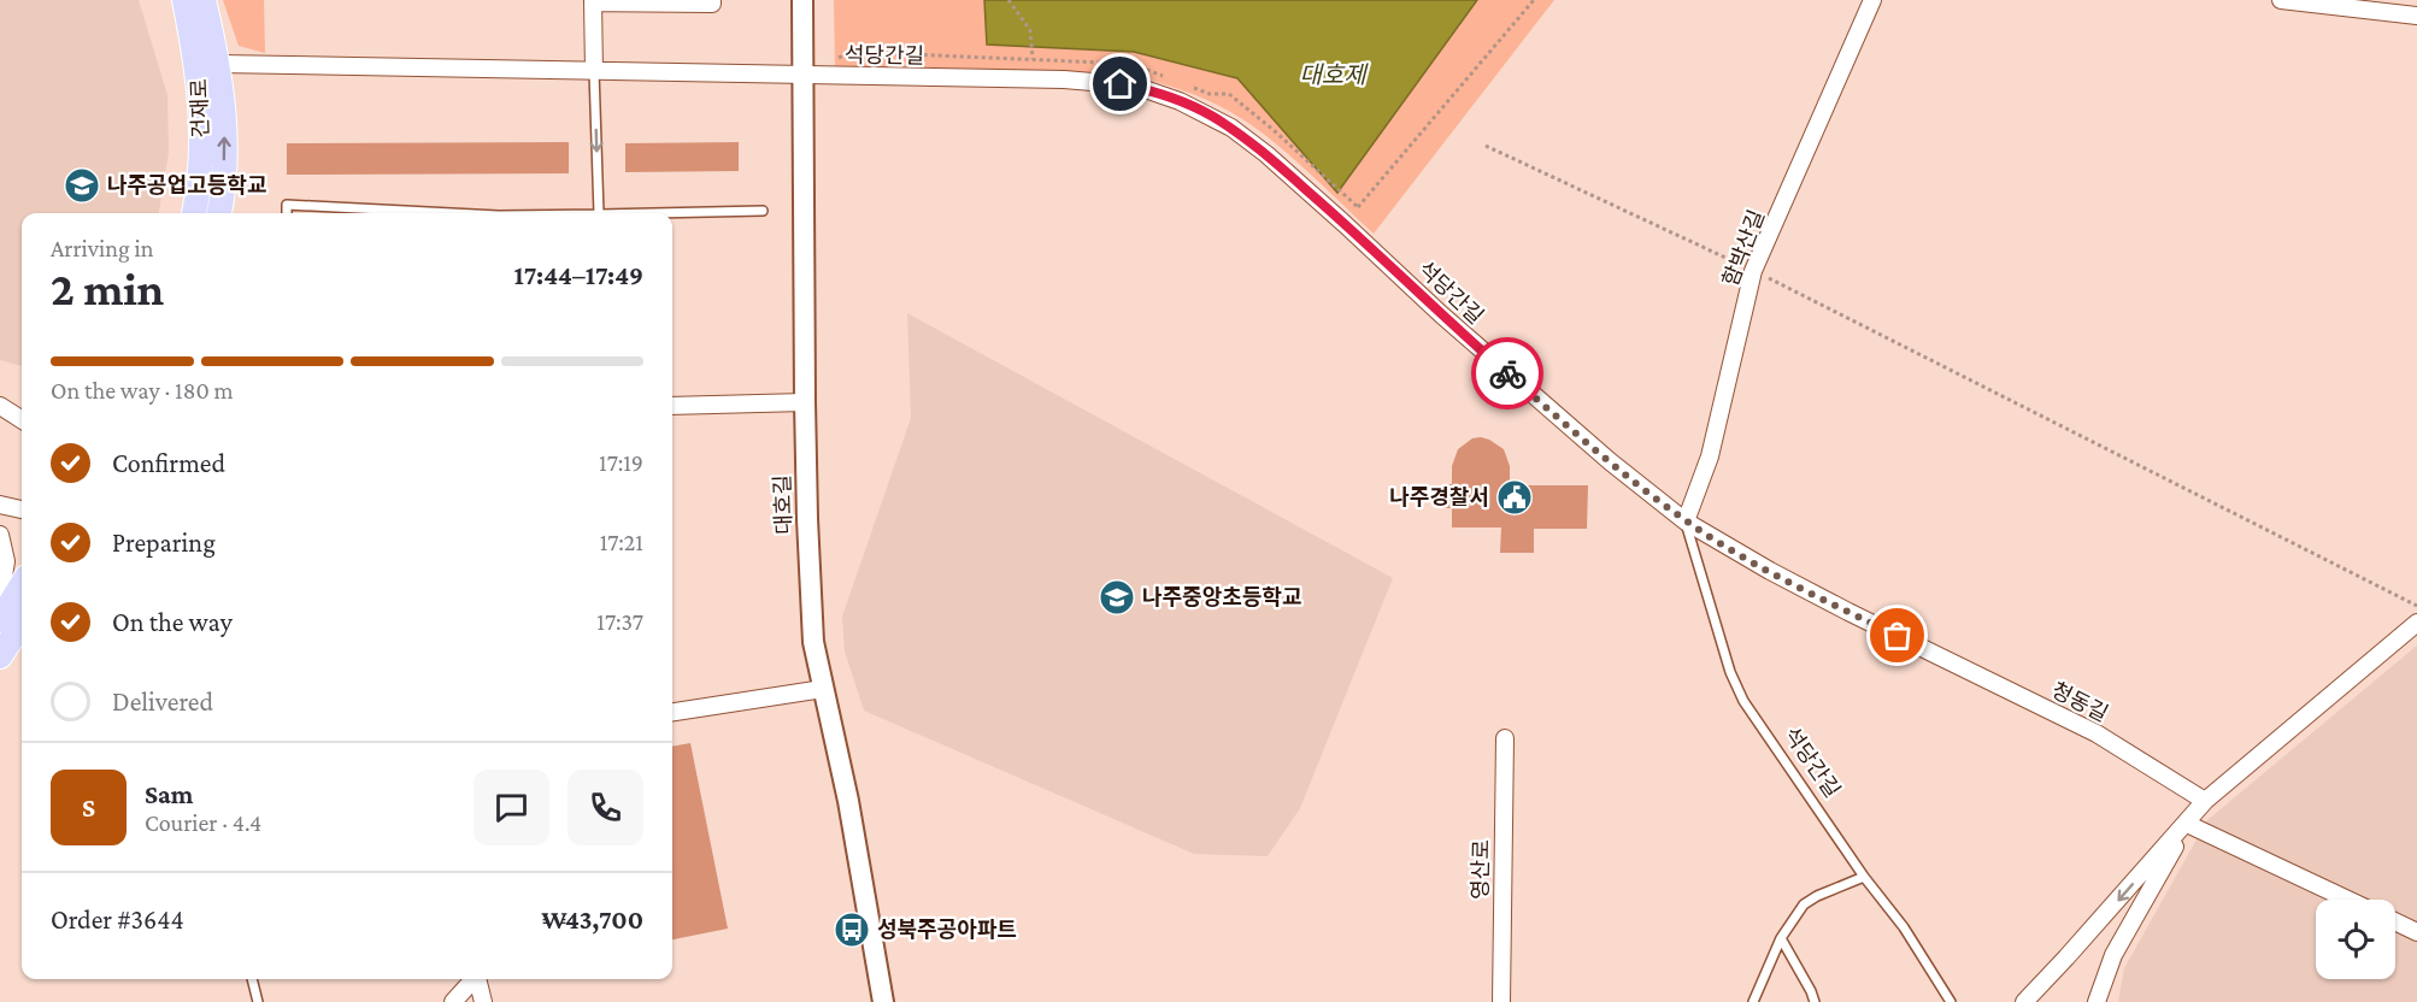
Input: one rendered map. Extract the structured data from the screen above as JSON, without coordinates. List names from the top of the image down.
{
  "streets": {
    "main road": ["건재로"],
    "street": [
      "석당간길",
      "함박산길",
      "대호길",
      "청동길",
      "영산로"
    ]
  },
  "crossings": [
    ["석당간길", "건재로"],
    ["석당간길", "함박산길"],
    ["석당간길", "대호길"],
    ["석당간길", "청동길"],
    ["함박산길", "청동길"]
  ],
  "water": ["대호제"],
  "places": {
    "school or university": ["나주공업고등학교", "나주중앙초등학교"],
    "public building": ["나주경찰서"],
    "bus stop": ["성북주공아파트"]
  },
  "page": {
    "heading": ["2 min", "Arriving in", "17:44–17:49"],
    "panel": [
      "Sam",
      "Courier · 4.4",
      "Order #3644",
      "₩43,700"
    ],
    "bar": "On the way · 180 m",
    "list": [
      ["Confirmed", "17:19"],
      ["Preparing", "17:21"],
      ["On the way", "17:37"],
      "Delivered"
    ],
    "round": "S"
  }
}
